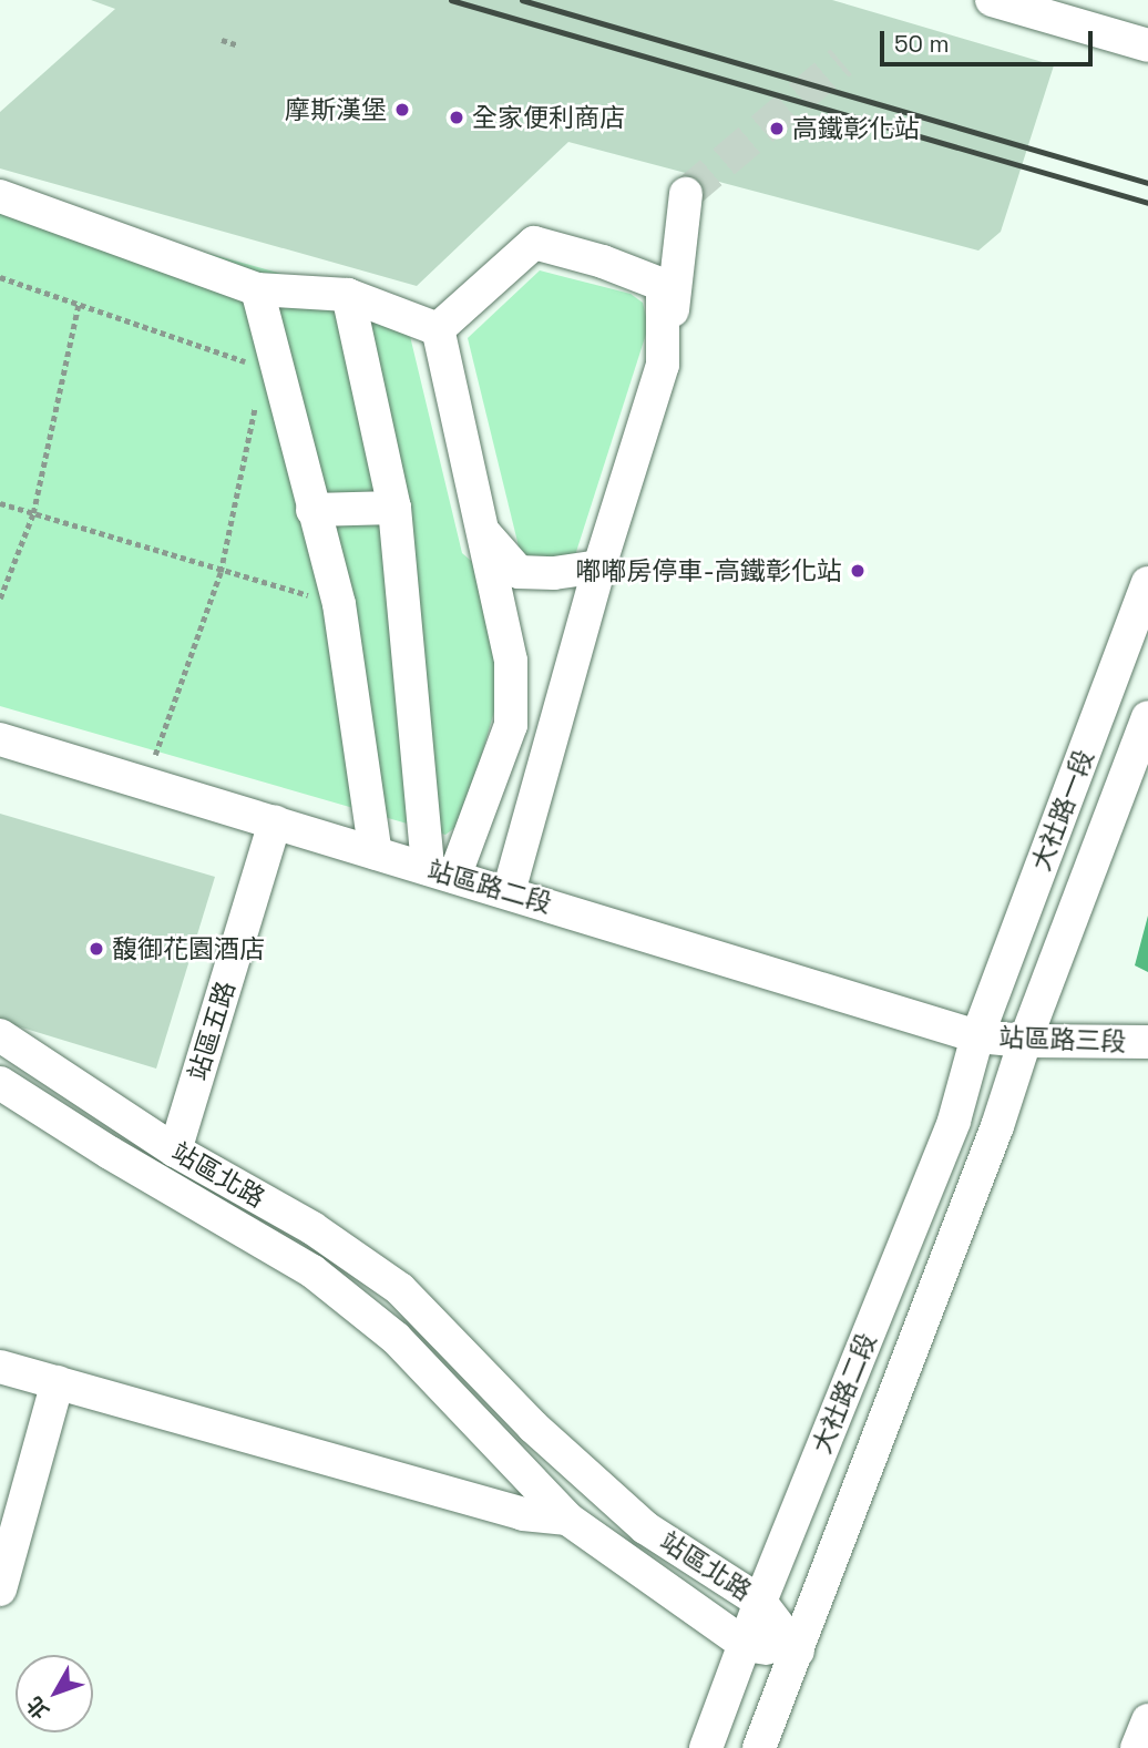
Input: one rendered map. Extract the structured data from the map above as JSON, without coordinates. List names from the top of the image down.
{
  "streets": {
    "street": [
      "大社路一段",
      "站區路二段",
      "站區五路",
      "站區路三段",
      "站區北路",
      "大社路二段"
    ]
  },
  "crossings": [
    ["大社路一段", "站區路二段"],
    ["大社路一段", "站區路三段"],
    ["大社路一段", "大社路二段"],
    ["站區路二段", "站區五路"],
    ["站區路二段", "站區路三段"],
    ["站區路二段", "大社路二段"],
    ["站區五路", "站區北路"],
    ["站區路三段", "大社路二段"],
    ["站區北路", "大社路二段"]
  ],
  "places": [
    "摩斯漢堡",
    "全家便利商店",
    "高鐵彰化站",
    "嘟嘟房停車-高鐵彰化站",
    "馥御花園酒店"
  ],
  "scale_bar": "50 m",
  "north": "bottom left"
}
